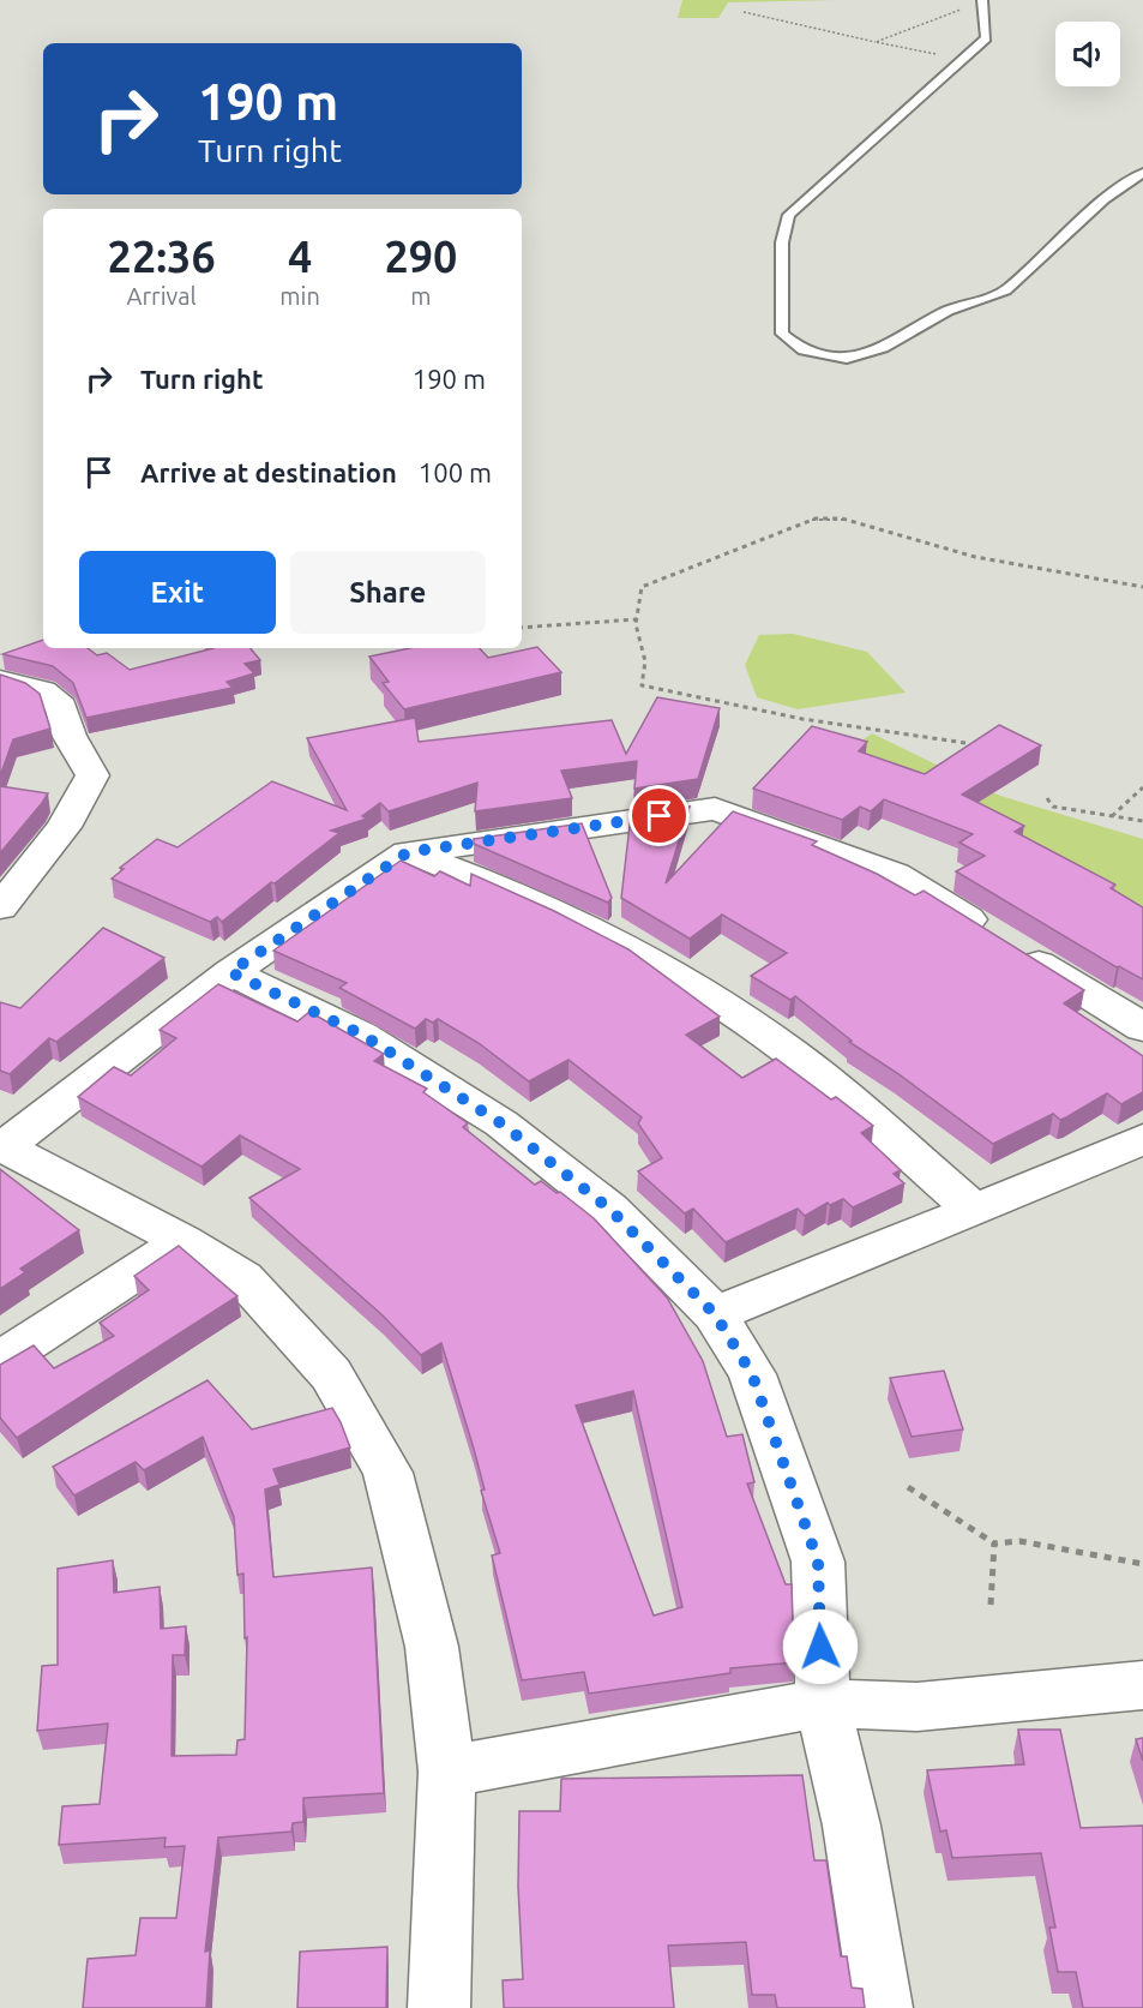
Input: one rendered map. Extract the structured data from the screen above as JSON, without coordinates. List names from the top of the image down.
{
  "page": {
    "turn": ["190 m", "Turn right"],
    "eta": [
      "22:36",
      "Arrival",
      "4",
      "min",
      "290",
      "m"
    ],
    "list": [
      {
        "name": "Turn right",
        "value": "190 m"
      },
      {
        "name": "Arrive at destination",
        "value": "100 m"
      }
    ],
    "buttons": ["Exit", "Share"]
  }
}
